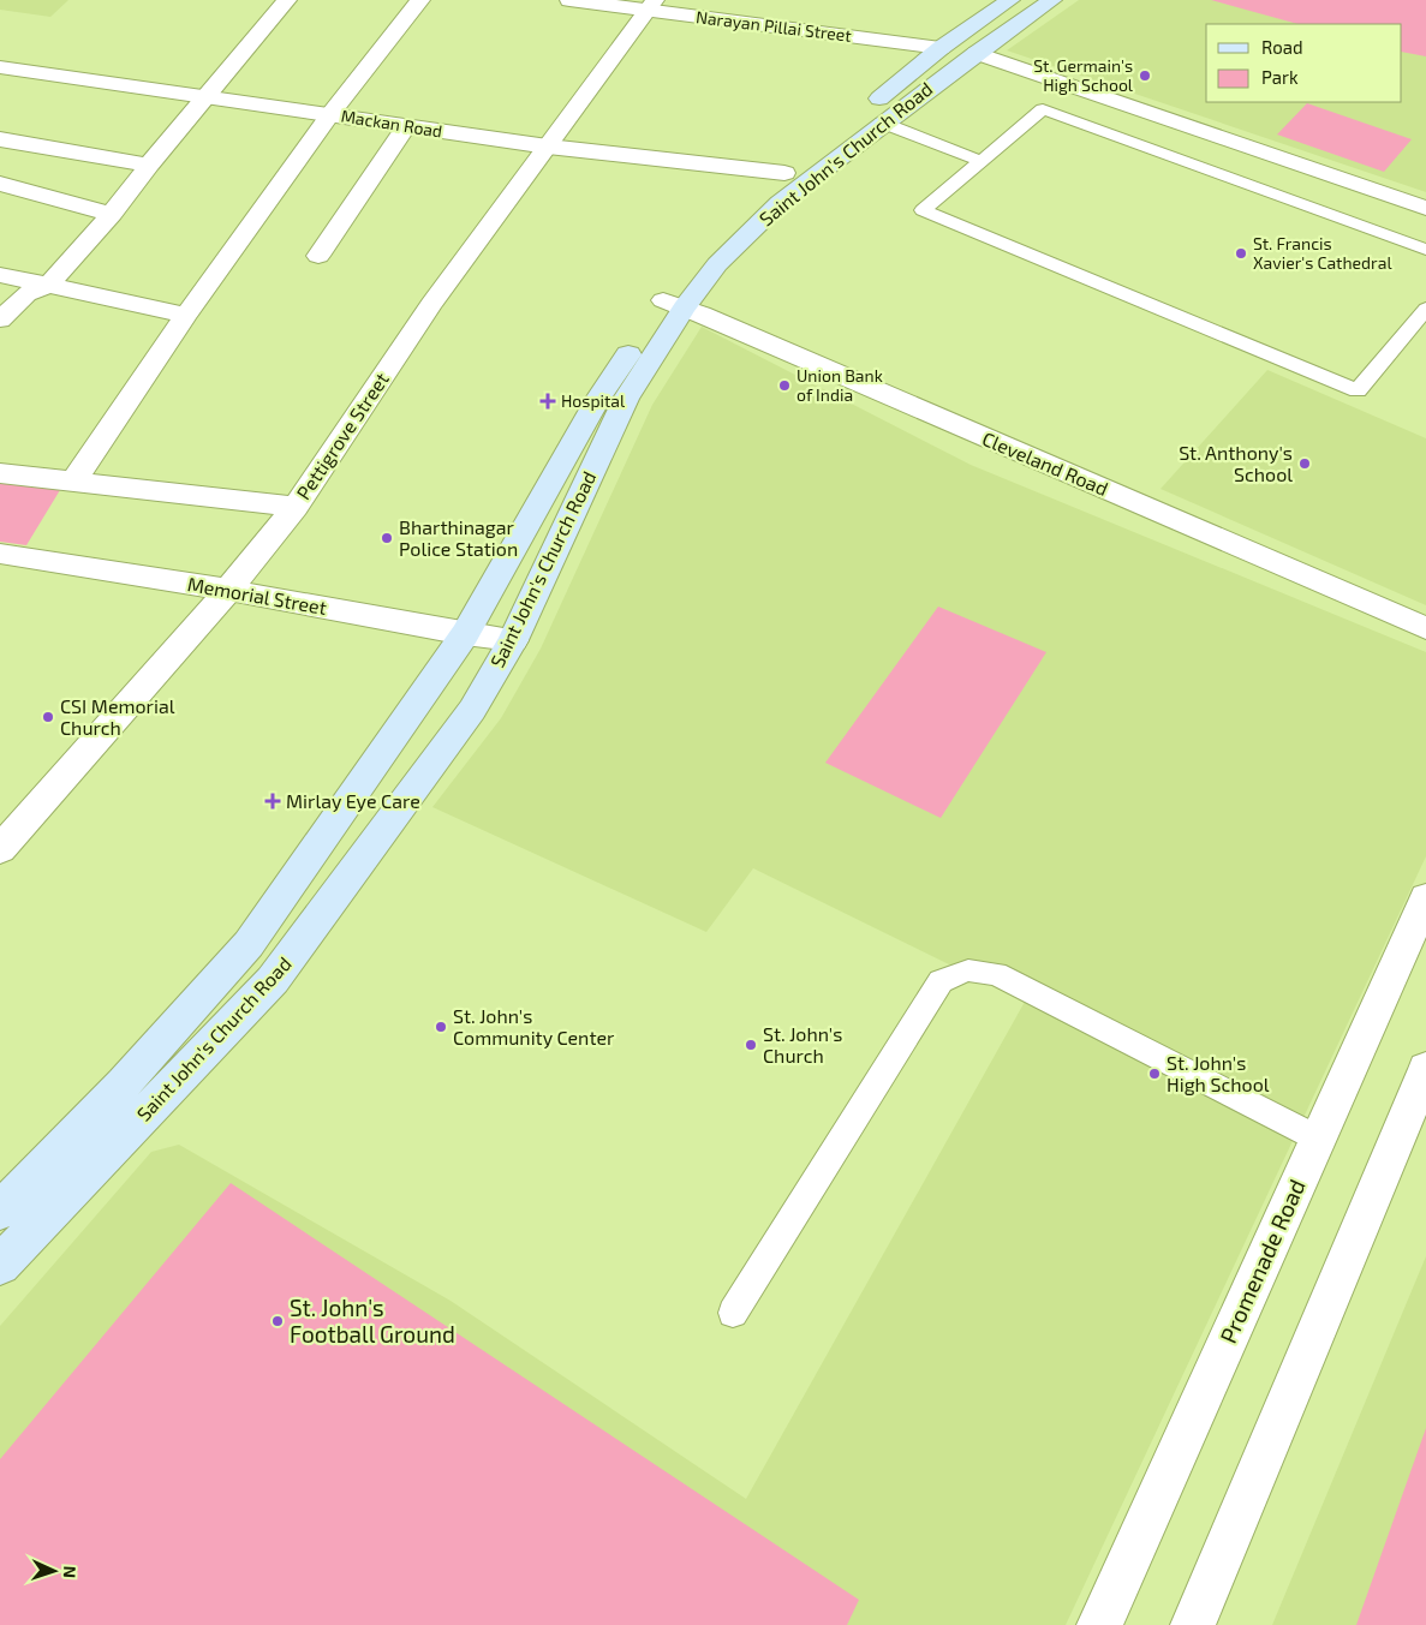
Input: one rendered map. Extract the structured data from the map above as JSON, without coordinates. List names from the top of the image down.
{
  "streets": {
    "main road": ["Saint John's Church Road"],
    "street": [
      "Narayan Pillai Street",
      "Mackan Road",
      "Pettigrove Street",
      "Cleveland Road",
      "Memorial Street",
      "Promenade Road"
    ]
  },
  "crossings": [
    ["Narayan Pillai Street", "Saint John's Church Road"],
    ["Narayan Pillai Street", "Pettigrove Street"],
    ["Mackan Road", "Saint John's Church Road"],
    ["Mackan Road", "Pettigrove Street"],
    ["Saint John's Church Road", "Cleveland Road"],
    ["Saint John's Church Road", "Memorial Street"],
    ["Pettigrove Street", "Memorial Street"]
  ],
  "places": {
    "other": [
      "St. Germain's High School",
      "St. Francis Xavier's Cathedral",
      "Union Bank of India",
      "St. Anthony's School",
      "Bharthinagar Police Station",
      "CSI Memorial Church",
      "St. John's Community Center",
      "St. John's Church",
      "St. John's High School",
      "St. John's Football Ground"
    ],
    "health": ["Hospital", "Mirlay Eye Care"]
  },
  "legend": ["Road", "Park"],
  "north": "right"
}
